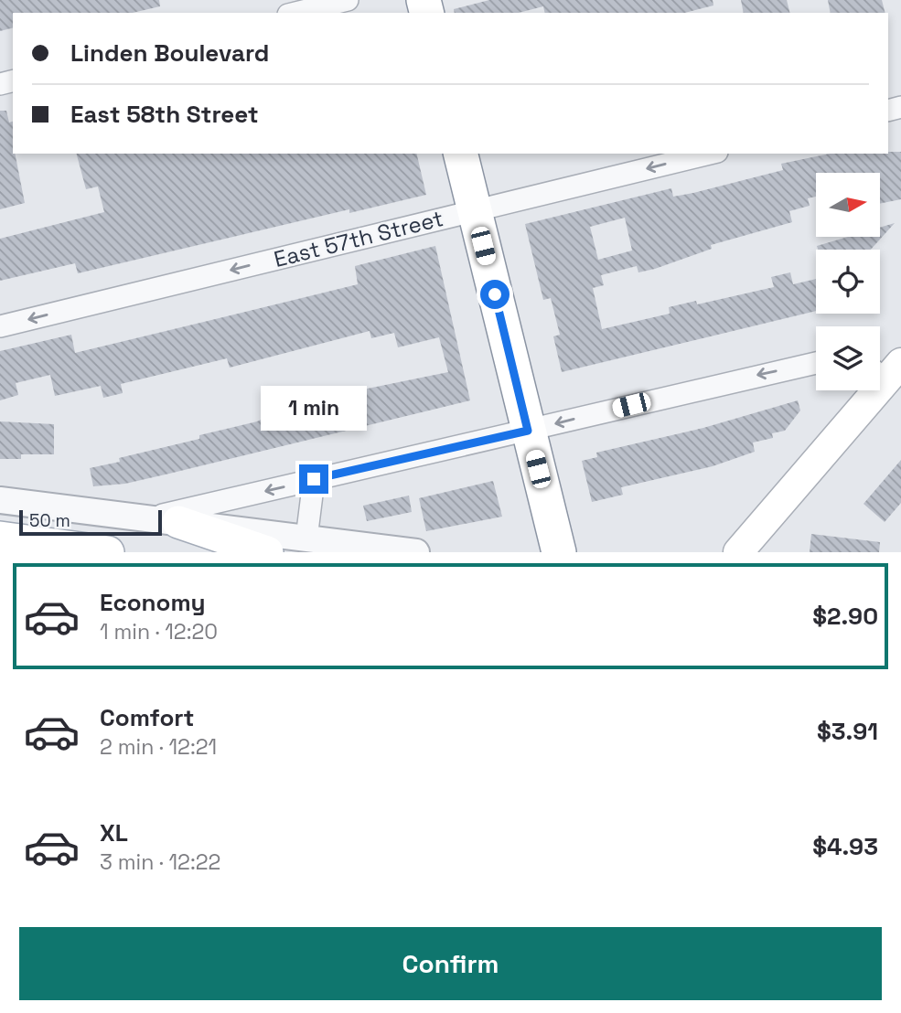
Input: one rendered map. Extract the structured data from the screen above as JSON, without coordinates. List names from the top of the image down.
{
  "streets": {
    "street": ["East 57th Street"]
  },
  "one_way": ["East 57th Street"],
  "scale_bar": "50 m",
  "north": "right",
  "page": {
    "banner": ["Linden Boulevard", "East 58th Street"],
    "bubble": "1 min",
    "scale": "50 m",
    "list": [
      {
        "name": "Economy",
        "note": "1 min · 12:20",
        "value": "$2.90"
      },
      {
        "name": "Comfort",
        "note": "2 min · 12:21",
        "value": "$3.91"
      },
      {
        "name": "XL",
        "note": "3 min · 12:22",
        "value": "$4.93"
      }
    ],
    "buttons": "Confirm"
  }
}
